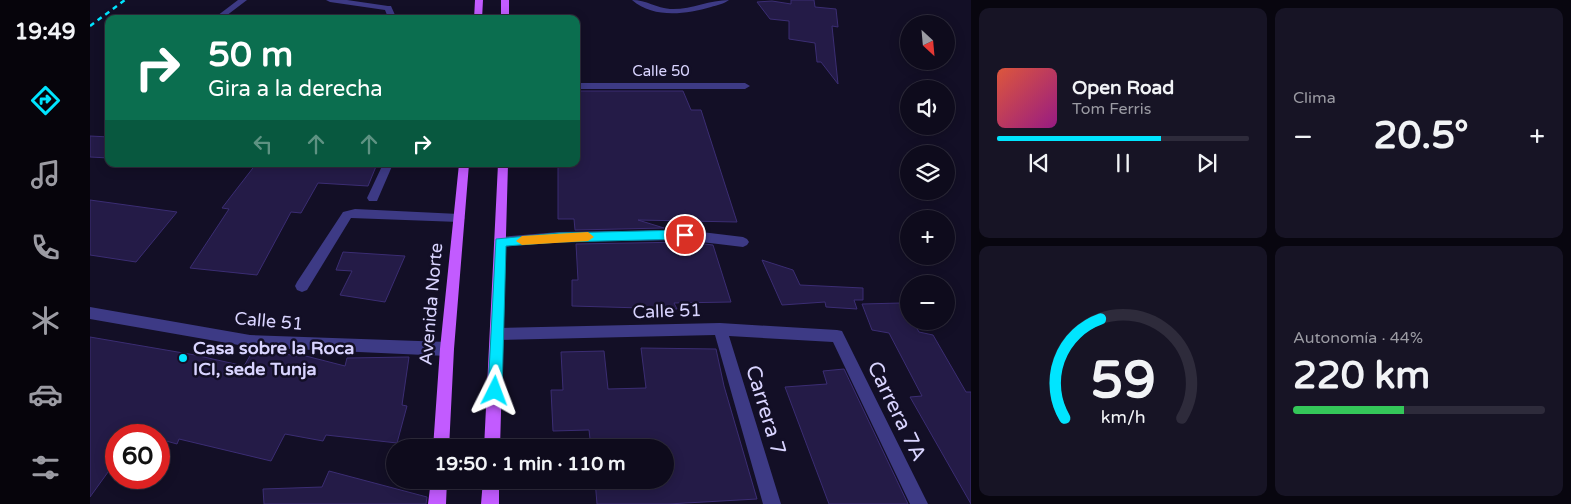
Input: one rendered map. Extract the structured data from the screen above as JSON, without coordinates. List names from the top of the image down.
{
  "streets": {
    "main road": ["Avenida Norte"],
    "street": [
      "Calle 50",
      "Calle 51",
      "Carrera 7",
      "Carrera 7A"
    ]
  },
  "crossings": [
    ["Avenida Norte", "Calle 51"],
    ["Calle 51", "Carrera 7"],
    ["Calle 51", "Carrera 7A"]
  ],
  "places": ["Casa sobre la Roca ICI, sede Tunja"],
  "north": "bottom right",
  "page": {
    "tabs": "19:49",
    "tile": [
      "Clima",
      ["Autonomía · 44%", "220 km"]
    ],
    "map_buttons": ["+", "−"],
    "turn": ["50 m", "Gira a la derecha"],
    "song": ["Open Road", "Tom Ferris"],
    "heat": ["−", "20.5°", "+"],
    "limit": "60",
    "trip": "19:50 · 1 min · 110 m",
    "gauge": ["59", "km/h"]
  }
}
